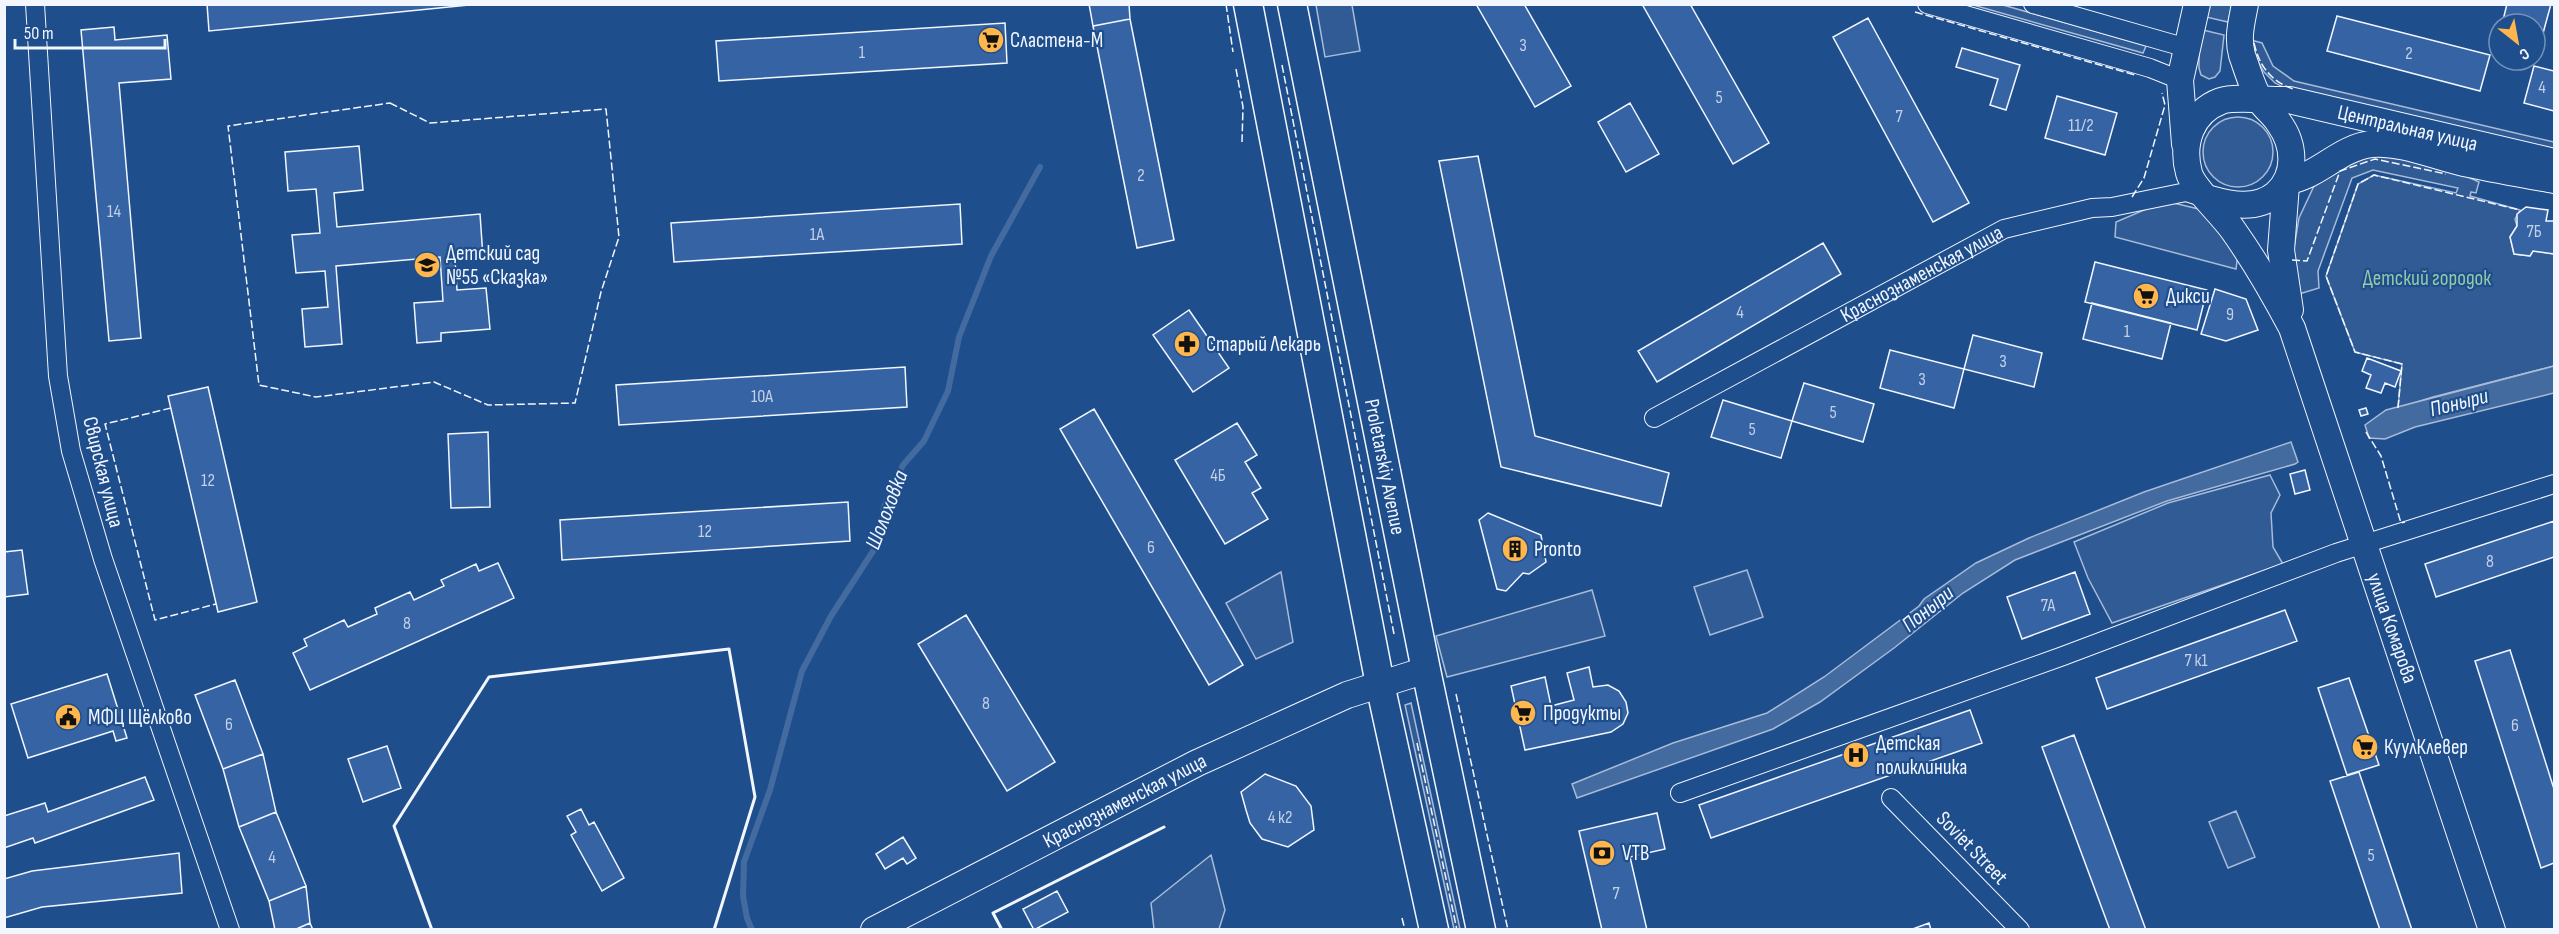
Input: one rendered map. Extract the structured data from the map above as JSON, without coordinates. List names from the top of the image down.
{
  "streets": {
    "main road": [
      "Центральная улица",
      "Краснознаменская улица",
      "Proletarskiy Avenue",
      "улица Комарова"
    ],
    "street": ["Свирская улица", "Soviet Street"]
  },
  "crossings": [
    ["Центральная улица", "Краснознаменская улица"],
    ["Краснознаменская улица", "Proletarskiy Avenue"]
  ],
  "water": ["Поныри", "Шолоховка"],
  "parks": ["Детский городок"],
  "places": {
    "supermarket": [
      "Сластена-М",
      "Дикси",
      "Продукты",
      "КуулКлевер"
    ],
    "school or university": ["Детский сад №55 «Сказка»"],
    "pharmacy": ["Старый Лекарь"],
    "building": ["Pronto"],
    "public building": ["МФЦ Щёлково"],
    "hospital": ["Детская поликлиника"],
    "bank": ["VTB"]
  },
  "house_numbers": [
    "3",
    "1",
    "2",
    "4",
    "5",
    "7",
    "11/2",
    "2",
    "14",
    "7Б",
    "1А",
    "4",
    "9",
    "1",
    "3",
    "3",
    "10А",
    "5",
    "5",
    "4Б",
    "12",
    "12",
    "6",
    "8",
    "7А",
    "8",
    "7 к1",
    "8",
    "6",
    "6",
    "4 к2",
    "5",
    "4",
    "7"
  ],
  "scale_bar": "50 m",
  "north": "bottom right"
}
